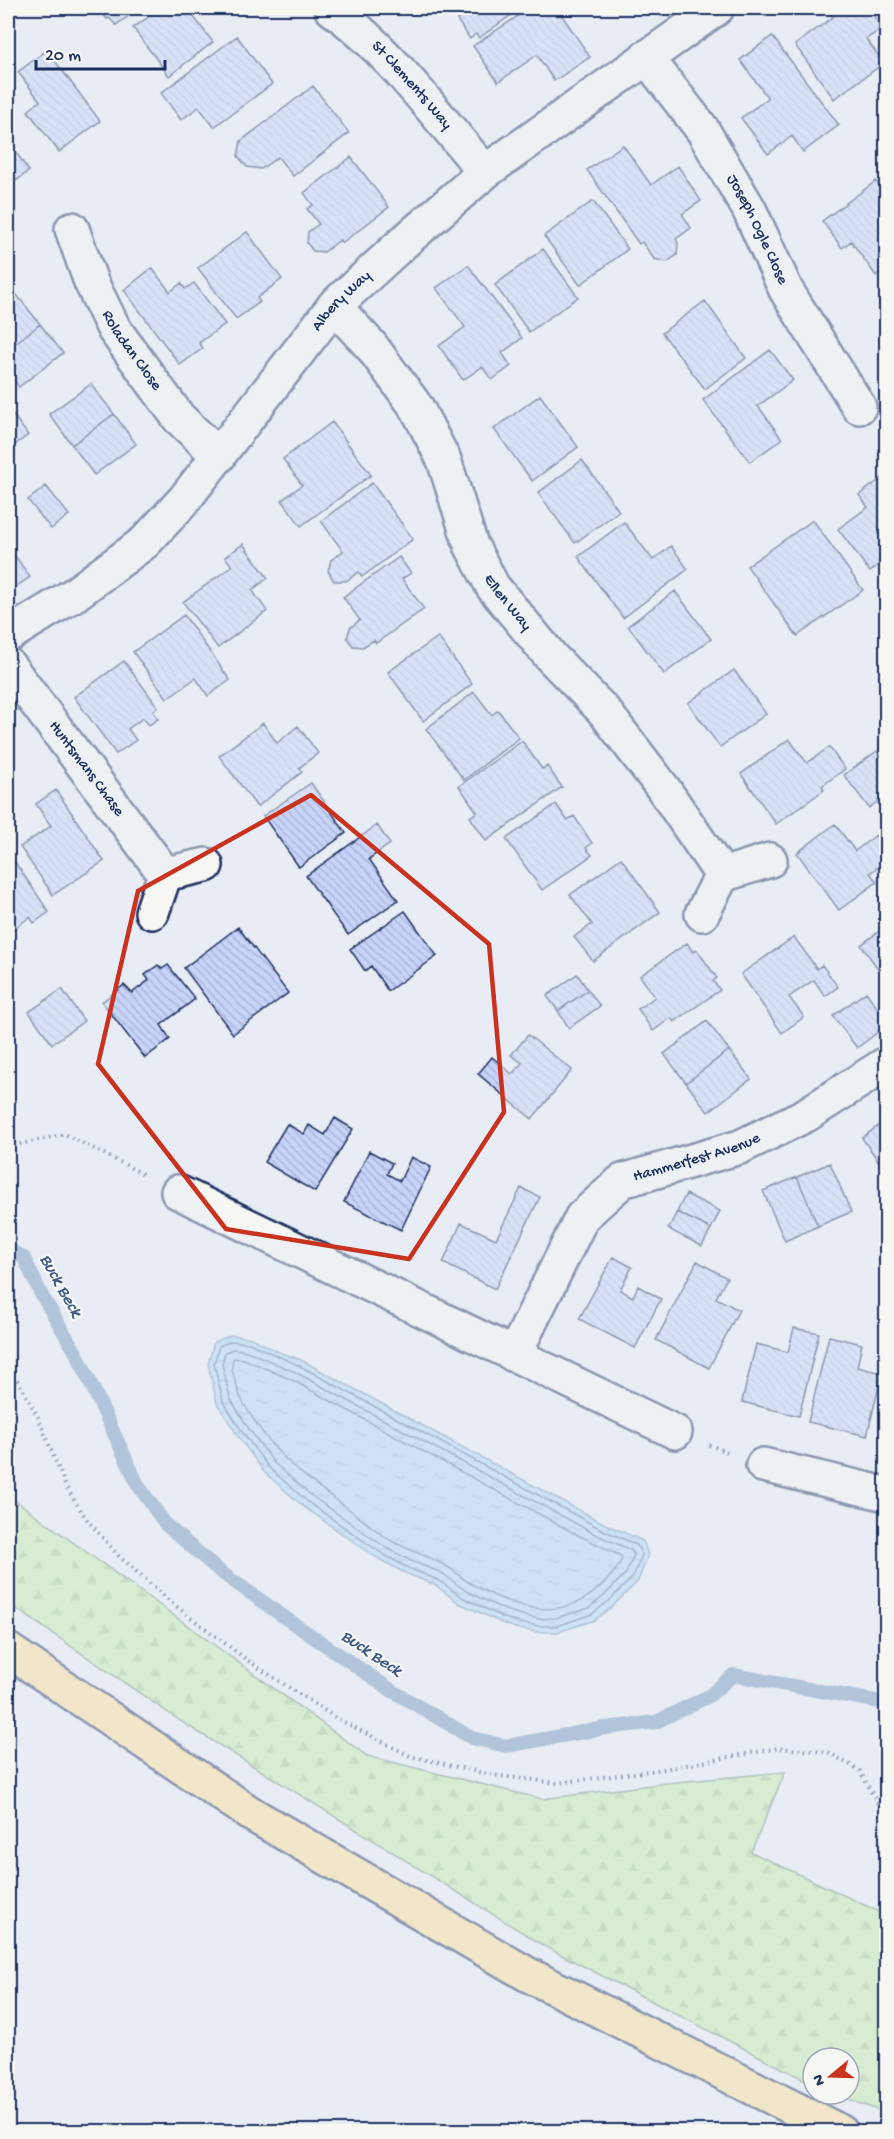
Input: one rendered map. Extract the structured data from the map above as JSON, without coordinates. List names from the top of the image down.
{
  "streets": {
    "street": [
      "St Clements Way",
      "Joseph Ogle Close",
      "Albery Way",
      "Roladan Close",
      "Ellen Way",
      "Huntsmans Chase",
      "Hammerfest Avenue"
    ]
  },
  "crossings": [
    ["St Clements Way", "Albery Way"],
    ["Joseph Ogle Close", "Albery Way"],
    ["Albery Way", "Roladan Close"],
    ["Albery Way", "Ellen Way"]
  ],
  "water": ["Buck Beck"],
  "scale_bar": "20 m",
  "north": "left"
}
